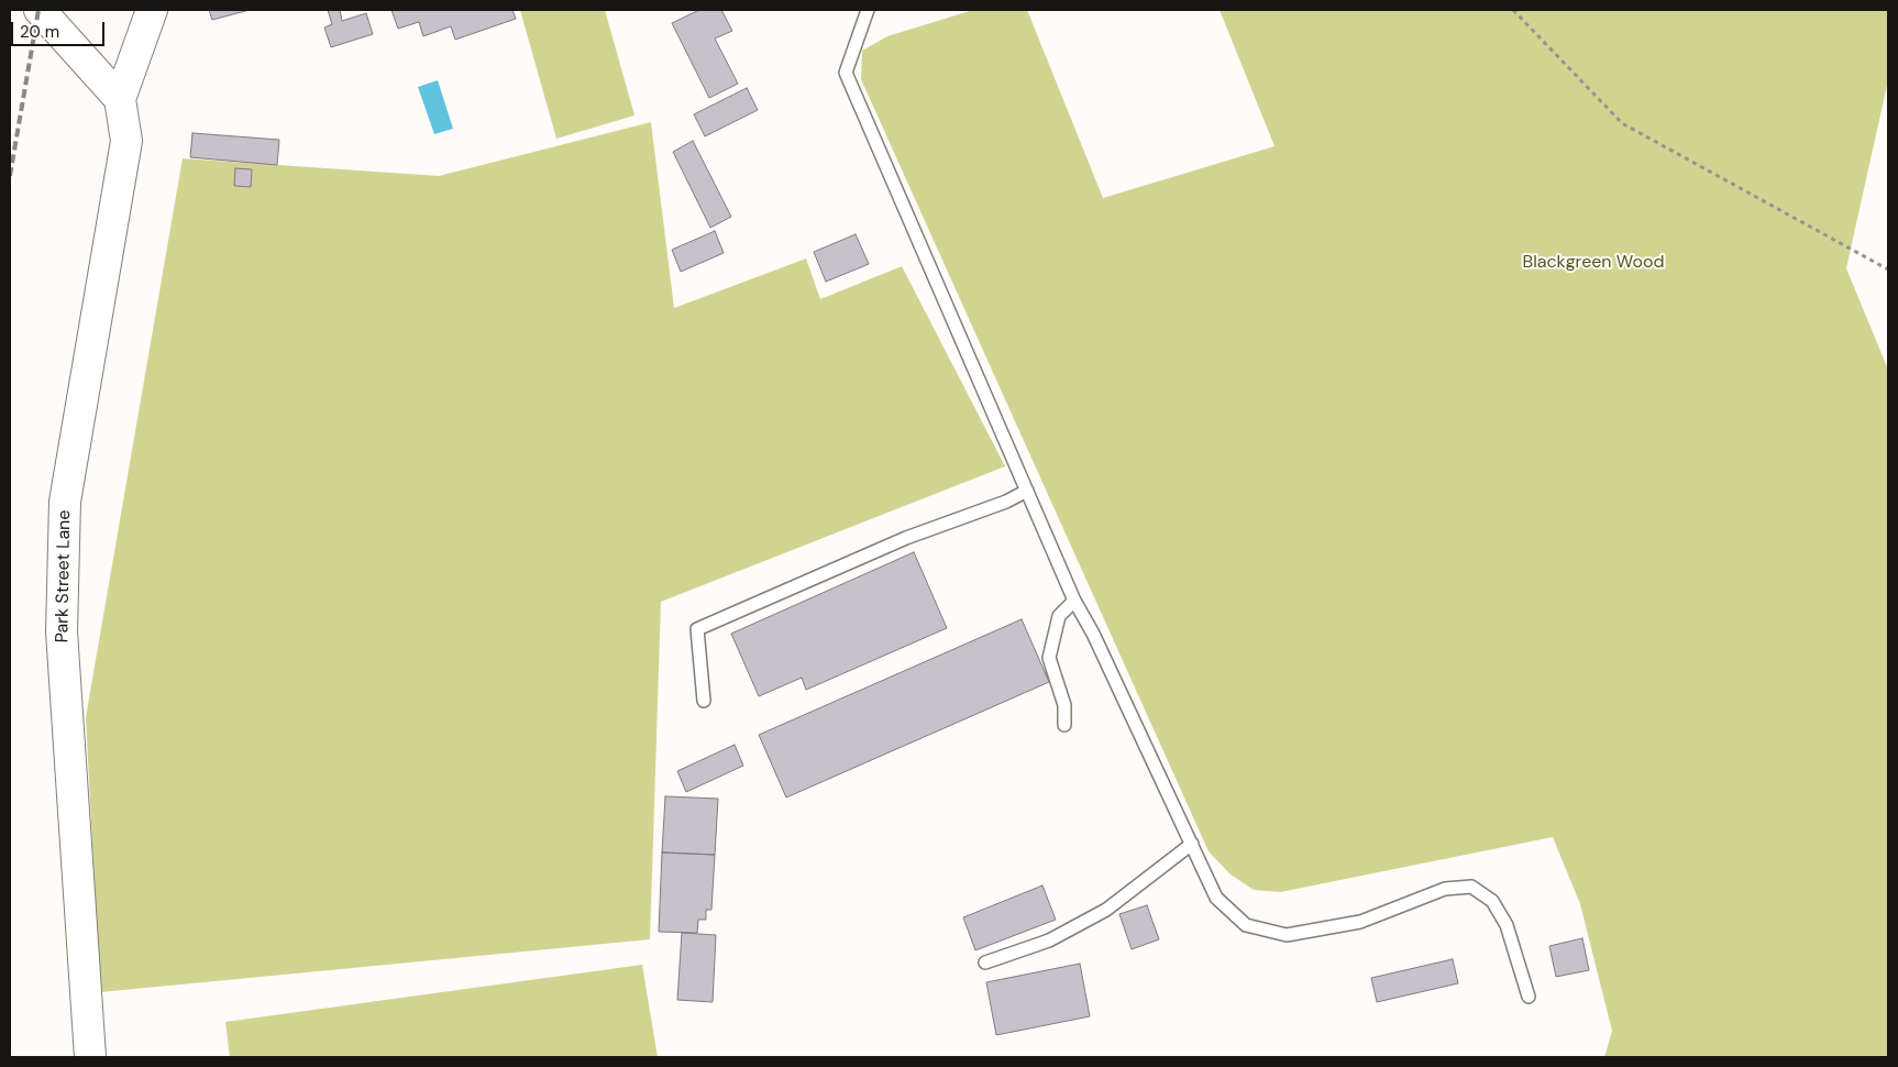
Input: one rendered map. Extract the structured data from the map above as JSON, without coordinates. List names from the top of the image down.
{
  "streets": {
    "street": ["Park Street Lane"]
  },
  "parks": ["Blackgreen Wood"],
  "scale_bar": "20 m"
}
